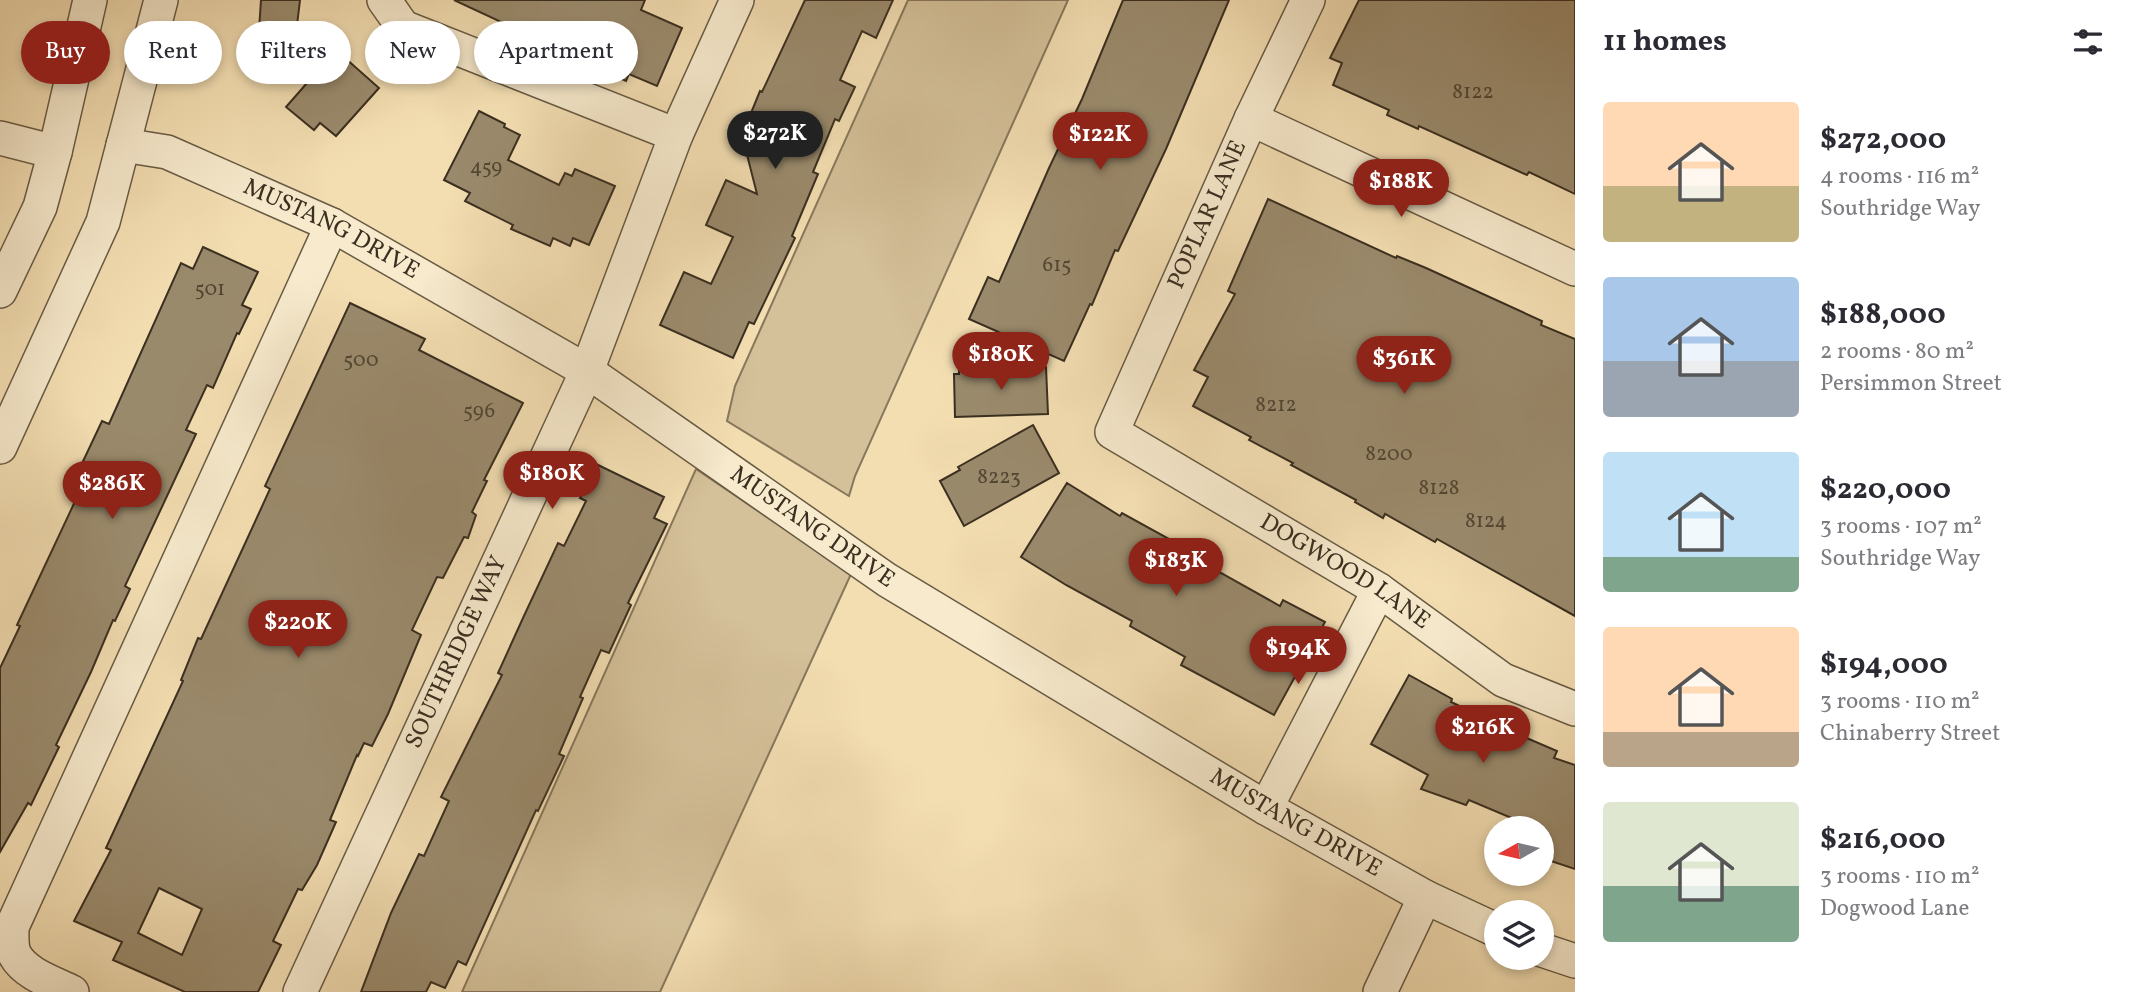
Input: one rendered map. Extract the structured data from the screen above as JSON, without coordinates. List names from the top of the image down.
{
  "streets": {
    "street": [
      "POPLAR LANE",
      "MUSTANG DRIVE",
      "DOGWOOD LANE",
      "SOUTHRIDGE WAY"
    ]
  },
  "crossings": [
    ["POPLAR LANE", "DOGWOOD LANE"],
    ["MUSTANG DRIVE", "SOUTHRIDGE WAY"]
  ],
  "house_numbers": [
    "8122",
    "459",
    "615",
    "501",
    "500",
    "8212",
    "596",
    "8200",
    "8223",
    "8128",
    "8124"
  ],
  "north": "left",
  "page": {
    "heading": "11 homes",
    "chip": [
      "Buy",
      "Rent",
      "Filters",
      "New",
      "Apartment"
    ],
    "list": [
      {
        "name": "$272,000",
        "note": "4 rooms · 116 m² · Southridge Way"
      },
      {
        "name": "$188,000",
        "note": "2 rooms · 80 m² · Persimmon Street"
      },
      {
        "name": "$220,000",
        "note": "3 rooms · 107 m² · Southridge Way"
      },
      {
        "name": "$194,000",
        "note": "3 rooms · 110 m² · Chinaberry Street"
      },
      {
        "name": "$216,000",
        "note": "3 rooms · 110 m² · Dogwood Lane"
      }
    ],
    "price": [
      "$272K",
      "$122K",
      "$188K",
      "$180K",
      "$361K",
      "$180K",
      "$286K",
      "$183K",
      "$220K",
      "$194K",
      "$216K"
    ]
  }
}
